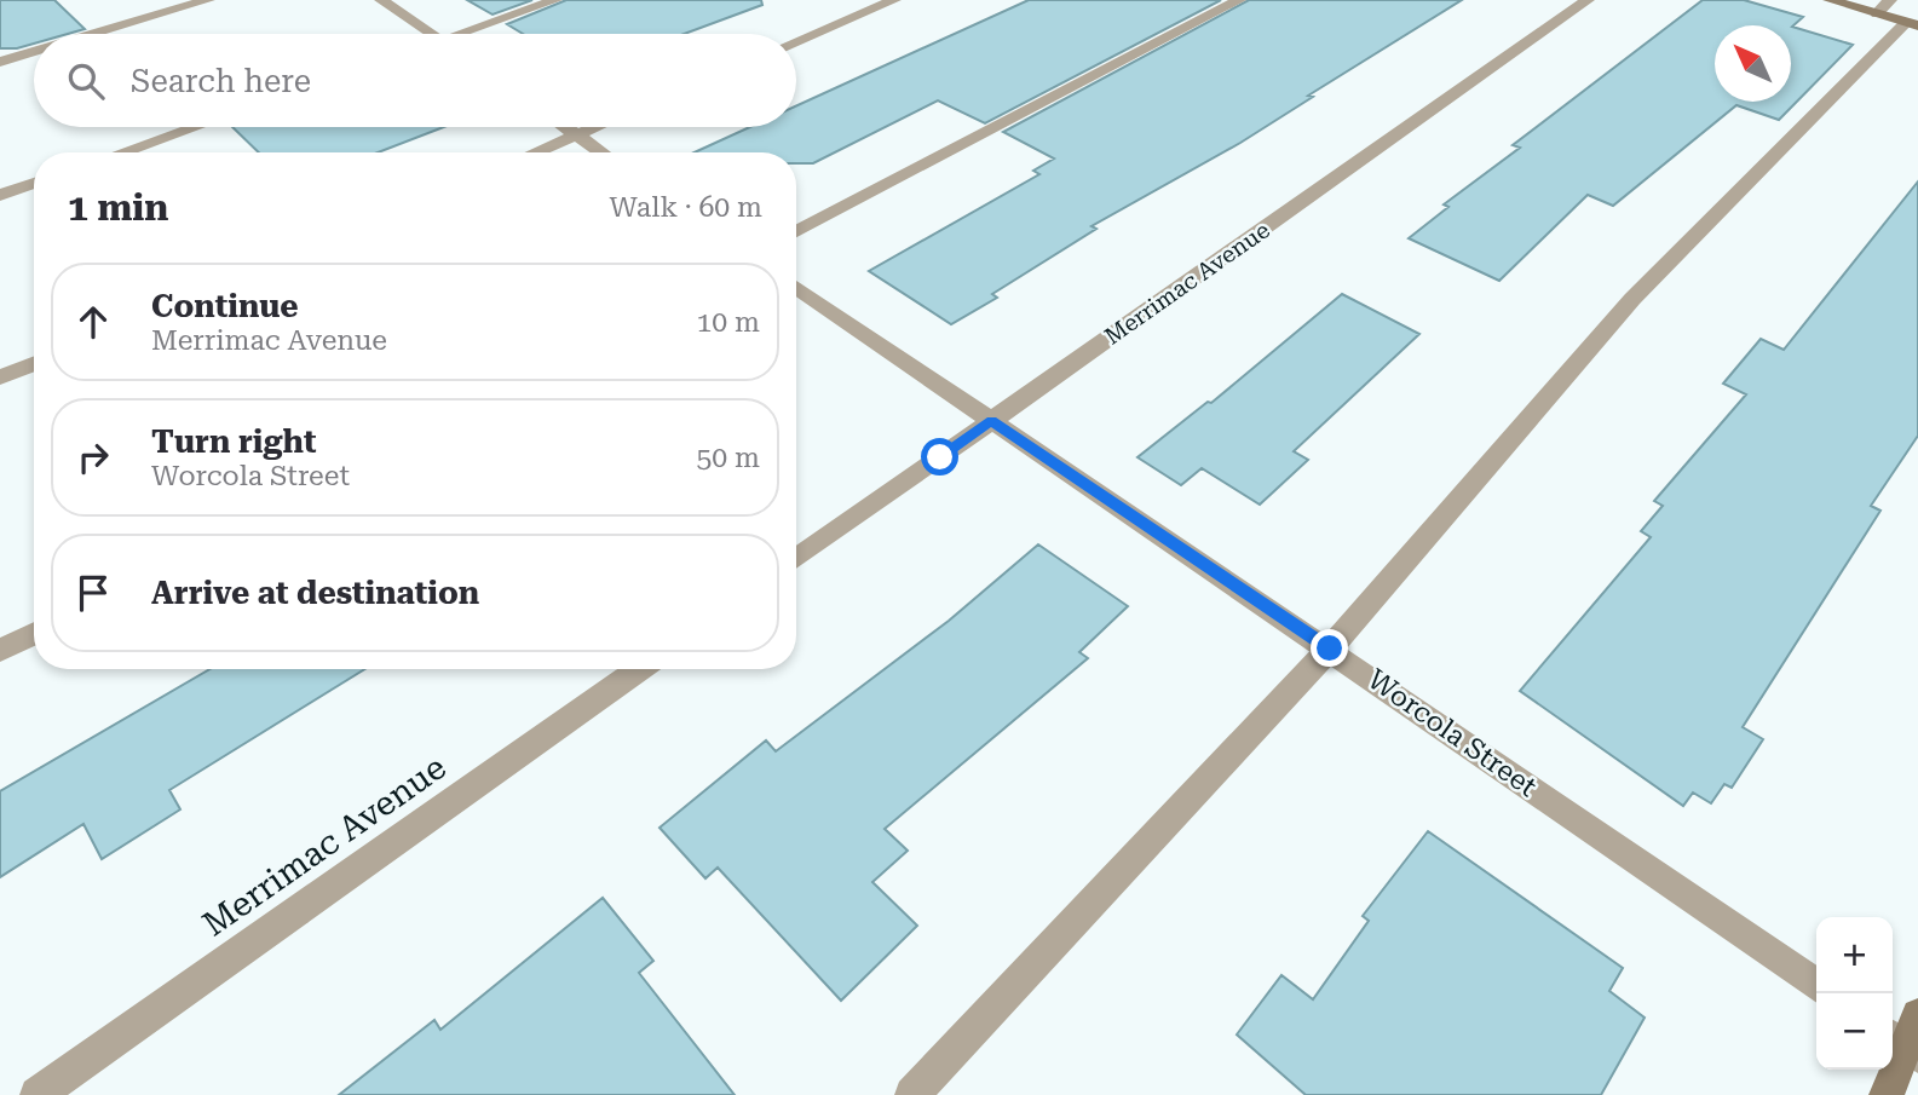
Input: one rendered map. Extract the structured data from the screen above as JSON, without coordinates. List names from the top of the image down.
{
  "streets": {
    "street": ["Merrimac Avenue", "Worcola Street"]
  },
  "crossings": [
    ["Merrimac Avenue", "Worcola Street"]
  ],
  "north": "top left",
  "page": {
    "search": "Search here",
    "heading": ["1 min", "Walk · 60 m"],
    "list": [
      ["Continue", "Merrimac Avenue", "10 m"],
      ["Turn right", "Worcola Street", "50 m"],
      "Arrive at destination"
    ],
    "map_buttons": ["+", "−"]
  }
}
